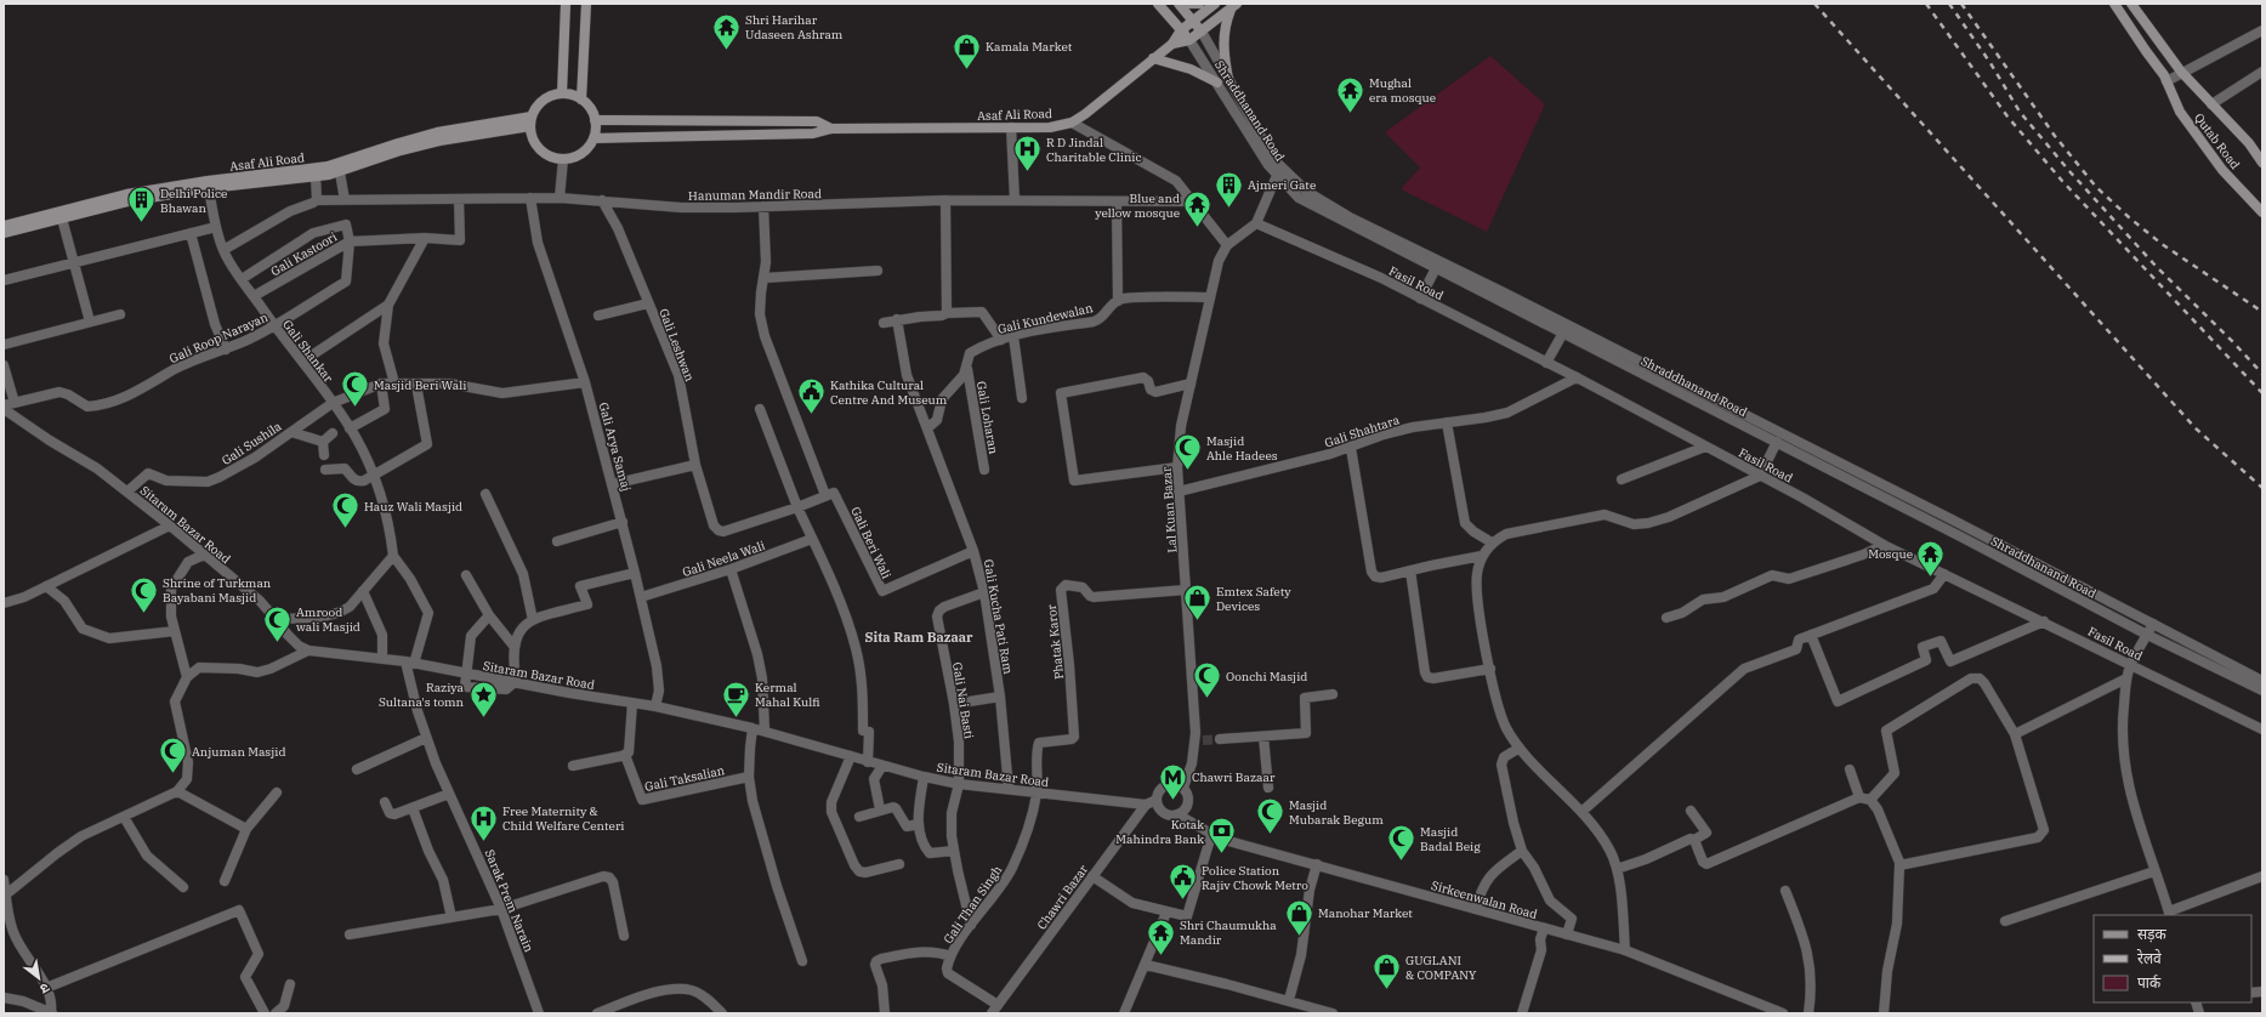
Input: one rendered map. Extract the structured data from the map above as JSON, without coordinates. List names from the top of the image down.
{
  "streets": {
    "main road": ["Shraddhanand Road", "Asaf Ali Road", "Qutab Road"],
    "street": [
      "Hanuman Mandir Road",
      "Gali Kastoori",
      "Fasil Road",
      "Gali Kundewalan",
      "Gali Roop Narayan",
      "Gali Leshwan",
      "Gali Shankar",
      "Gali Loharan",
      "Gali Shahtara",
      "Gali Sushila",
      "Gali Arya Samaj",
      "Lal Kuan Bazar",
      "Sitaram Bazar Road",
      "Gali Beri Wali",
      "Gali Neela Wali",
      "Gali Kucha Pati Ram",
      "Phatak Karor",
      "Gali Nai Basti",
      "Gali Taksalian",
      "Chawri Bazar",
      "Sirkeenwalan Road",
      "Sarak Prem Narain",
      "Gali Than Singh"
    ]
  },
  "crossings": [
    ["Asaf Ali Road", "Gali Shankar"],
    ["Hanuman Mandir Road", "Gali Kastoori"],
    ["Hanuman Mandir Road", "Gali Leshwan"],
    ["Hanuman Mandir Road", "Gali Shankar"],
    ["Hanuman Mandir Road", "Gali Arya Samaj"],
    ["Gali Kastoori", "Gali Roop Narayan"],
    ["Gali Kastoori", "Gali Shankar"],
    ["Fasil Road", "Gali Shahtara"],
    ["Fasil Road", "Lal Kuan Bazar"],
    ["Gali Kundewalan", "Gali Loharan"],
    ["Gali Kundewalan", "Gali Kucha Pati Ram"],
    ["Gali Roop Narayan", "Gali Shankar"],
    ["Gali Roop Narayan", "Sitaram Bazar Road"],
    ["Gali Shankar", "Gali Sushila"],
    ["Gali Shahtara", "Lal Kuan Bazar"],
    ["Gali Sushila", "Sitaram Bazar Road"],
    ["Gali Arya Samaj", "Sitaram Bazar Road"],
    ["Gali Arya Samaj", "Gali Neela Wali"],
    ["Lal Kuan Bazar", "Phatak Karor"],
    ["Lal Kuan Bazar", "Chawri Bazar"],
    ["Lal Kuan Bazar", "Sirkeenwalan Road"],
    ["Sitaram Bazar Road", "Gali Kucha Pati Ram"],
    ["Sitaram Bazar Road", "Phatak Karor"],
    ["Sitaram Bazar Road", "Gali Nai Basti"],
    ["Sitaram Bazar Road", "Chawri Bazar"],
    ["Sitaram Bazar Road", "Sarak Prem Narain"],
    ["Sitaram Bazar Road", "Gali Than Singh"],
    ["Gali Beri Wali", "Gali Kucha Pati Ram"],
    ["Gali Kucha Pati Ram", "Gali Nai Basti"],
    ["Phatak Karor", "Gali Than Singh"],
    ["Gali Nai Basti", "Gali Than Singh"],
    ["Chawri Bazar", "Sirkeenwalan Road"],
    ["Chawri Bazar", "Gali Than Singh"]
  ],
  "districts": ["Sita Ram Bazaar"],
  "places": {
    "temple": [
      "Shri Harihar Udaseen Ashram",
      "Mughal era mosque",
      "Blue and yellow mosque",
      "Mosque",
      "Shri Chaumukha Mandir"
    ],
    "shop": [
      "Kamala Market",
      "Emtex Safety Devices",
      "Manohar Market",
      "GUGLANI & COMPANY"
    ],
    "hospital": ["R D Jindal Charitable Clinic", "Free Maternity & Child Welfare Centeri"],
    "building": ["Ajmeri Gate", "Delhi Police Bhawan"],
    "mosque": [
      "Masjid Beri Wali",
      "Masjid Ahle Hadees",
      "Hauz Wali Masjid",
      "Shrine of Turkman Bayabani Masjid",
      "Amrood wali Masjid",
      "Oonchi Masjid",
      "Anjuman Masjid",
      "Masjid Mubarak Begum",
      "Masjid Badal Beig"
    ],
    "public building": ["Kathika Cultural Centre And Museum", "Police Station Rajiv Chowk Metro"],
    "place": ["Raziya Sultana's tomn"],
    "cafe": ["Kermal Mahal Kulfi"],
    "metro station": ["Chawri Bazaar"],
    "bank": ["Kotak Mahindra Bank"]
  },
  "legend": ["सड़क", "रेलवे", "पार्क"],
  "north": "bottom right"
}
